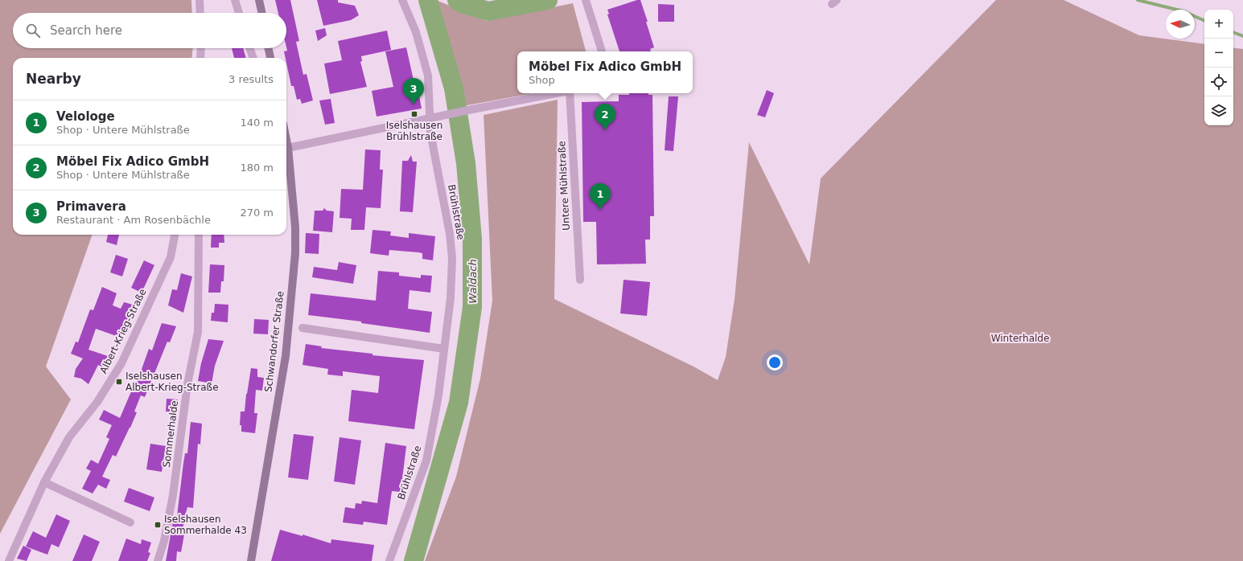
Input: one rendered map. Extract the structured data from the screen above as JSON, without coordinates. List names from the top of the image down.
{
  "streets": {
    "main road": ["Schwandorfer Straße"],
    "street": [
      "Untere Mühlstraße",
      "Brühlstraße",
      "Albert-Krieg-Straße",
      "Sommerhalde"
    ]
  },
  "crossings": [
    ["Untere Mühlstraße", "Brühlstraße"],
    ["Untere Mühlstraße", "Schwandorfer Straße"]
  ],
  "water": ["Waldach"],
  "parks": ["Winterhalde"],
  "places": {
    "transit": ["Iselshausen Brühlstraße", "Iselshausen Albert-Krieg-Straße", "Iselshausen Sommerhalde 43"]
  },
  "north": "left",
  "page": {
    "map_buttons": ["+", "−"],
    "search": "Search here",
    "popup": ["Möbel Fix Adico GmbH", "Shop"],
    "heading": ["Nearby", "3 results"],
    "pins": ["3", "2", "1"],
    "list": [
      {
        "mark": "1",
        "name": "Velologe",
        "note": "Shop · Untere Mühlstraße",
        "value": "140 m"
      },
      {
        "mark": "2",
        "name": "Möbel Fix Adico GmbH",
        "note": "Shop · Untere Mühlstraße",
        "value": "180 m"
      },
      {
        "mark": "3",
        "name": "Primavera",
        "note": "Restaurant · Am Rosenbächle",
        "value": "270 m"
      }
    ]
  }
}
